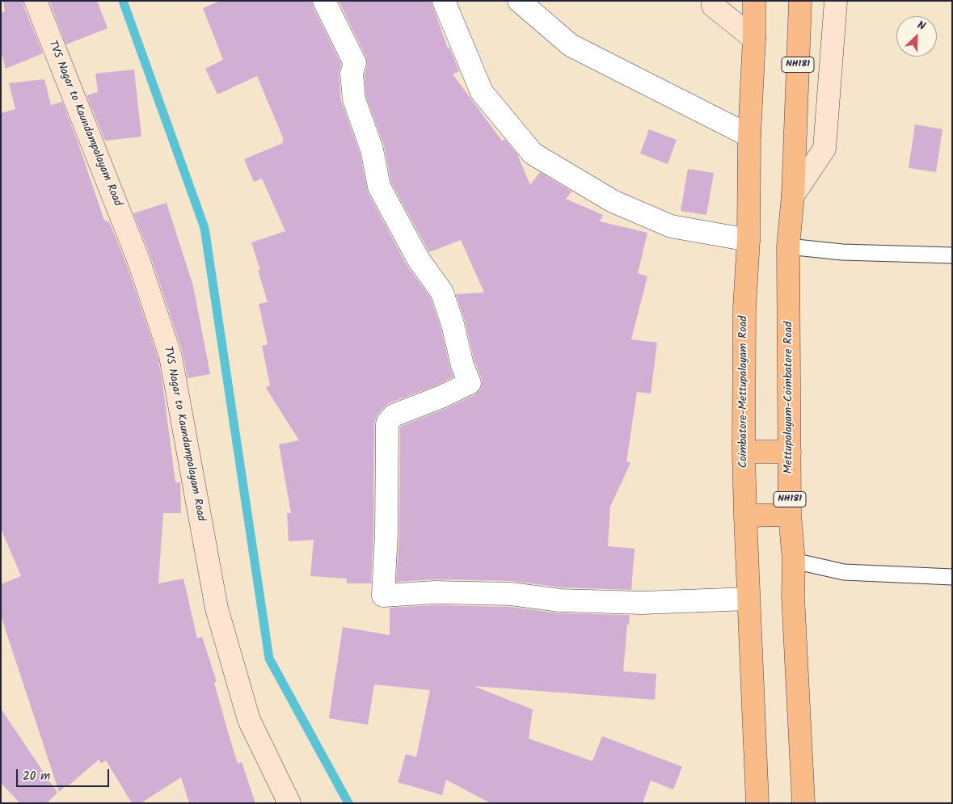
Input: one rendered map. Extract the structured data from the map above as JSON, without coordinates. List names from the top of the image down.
{
  "streets": {
    "highway": ["NH181", "Coimbatore-Mettupalayam Road", "Mettupalayam-Coimbatore Road"],
    "street": ["TVS Nagar to Kaundampalayam Road"]
  },
  "crossings": [
    ["NH181", "Mettupalayam-Coimbatore Road"]
  ],
  "scale_bar": "20 m",
  "north": "top right"
}
